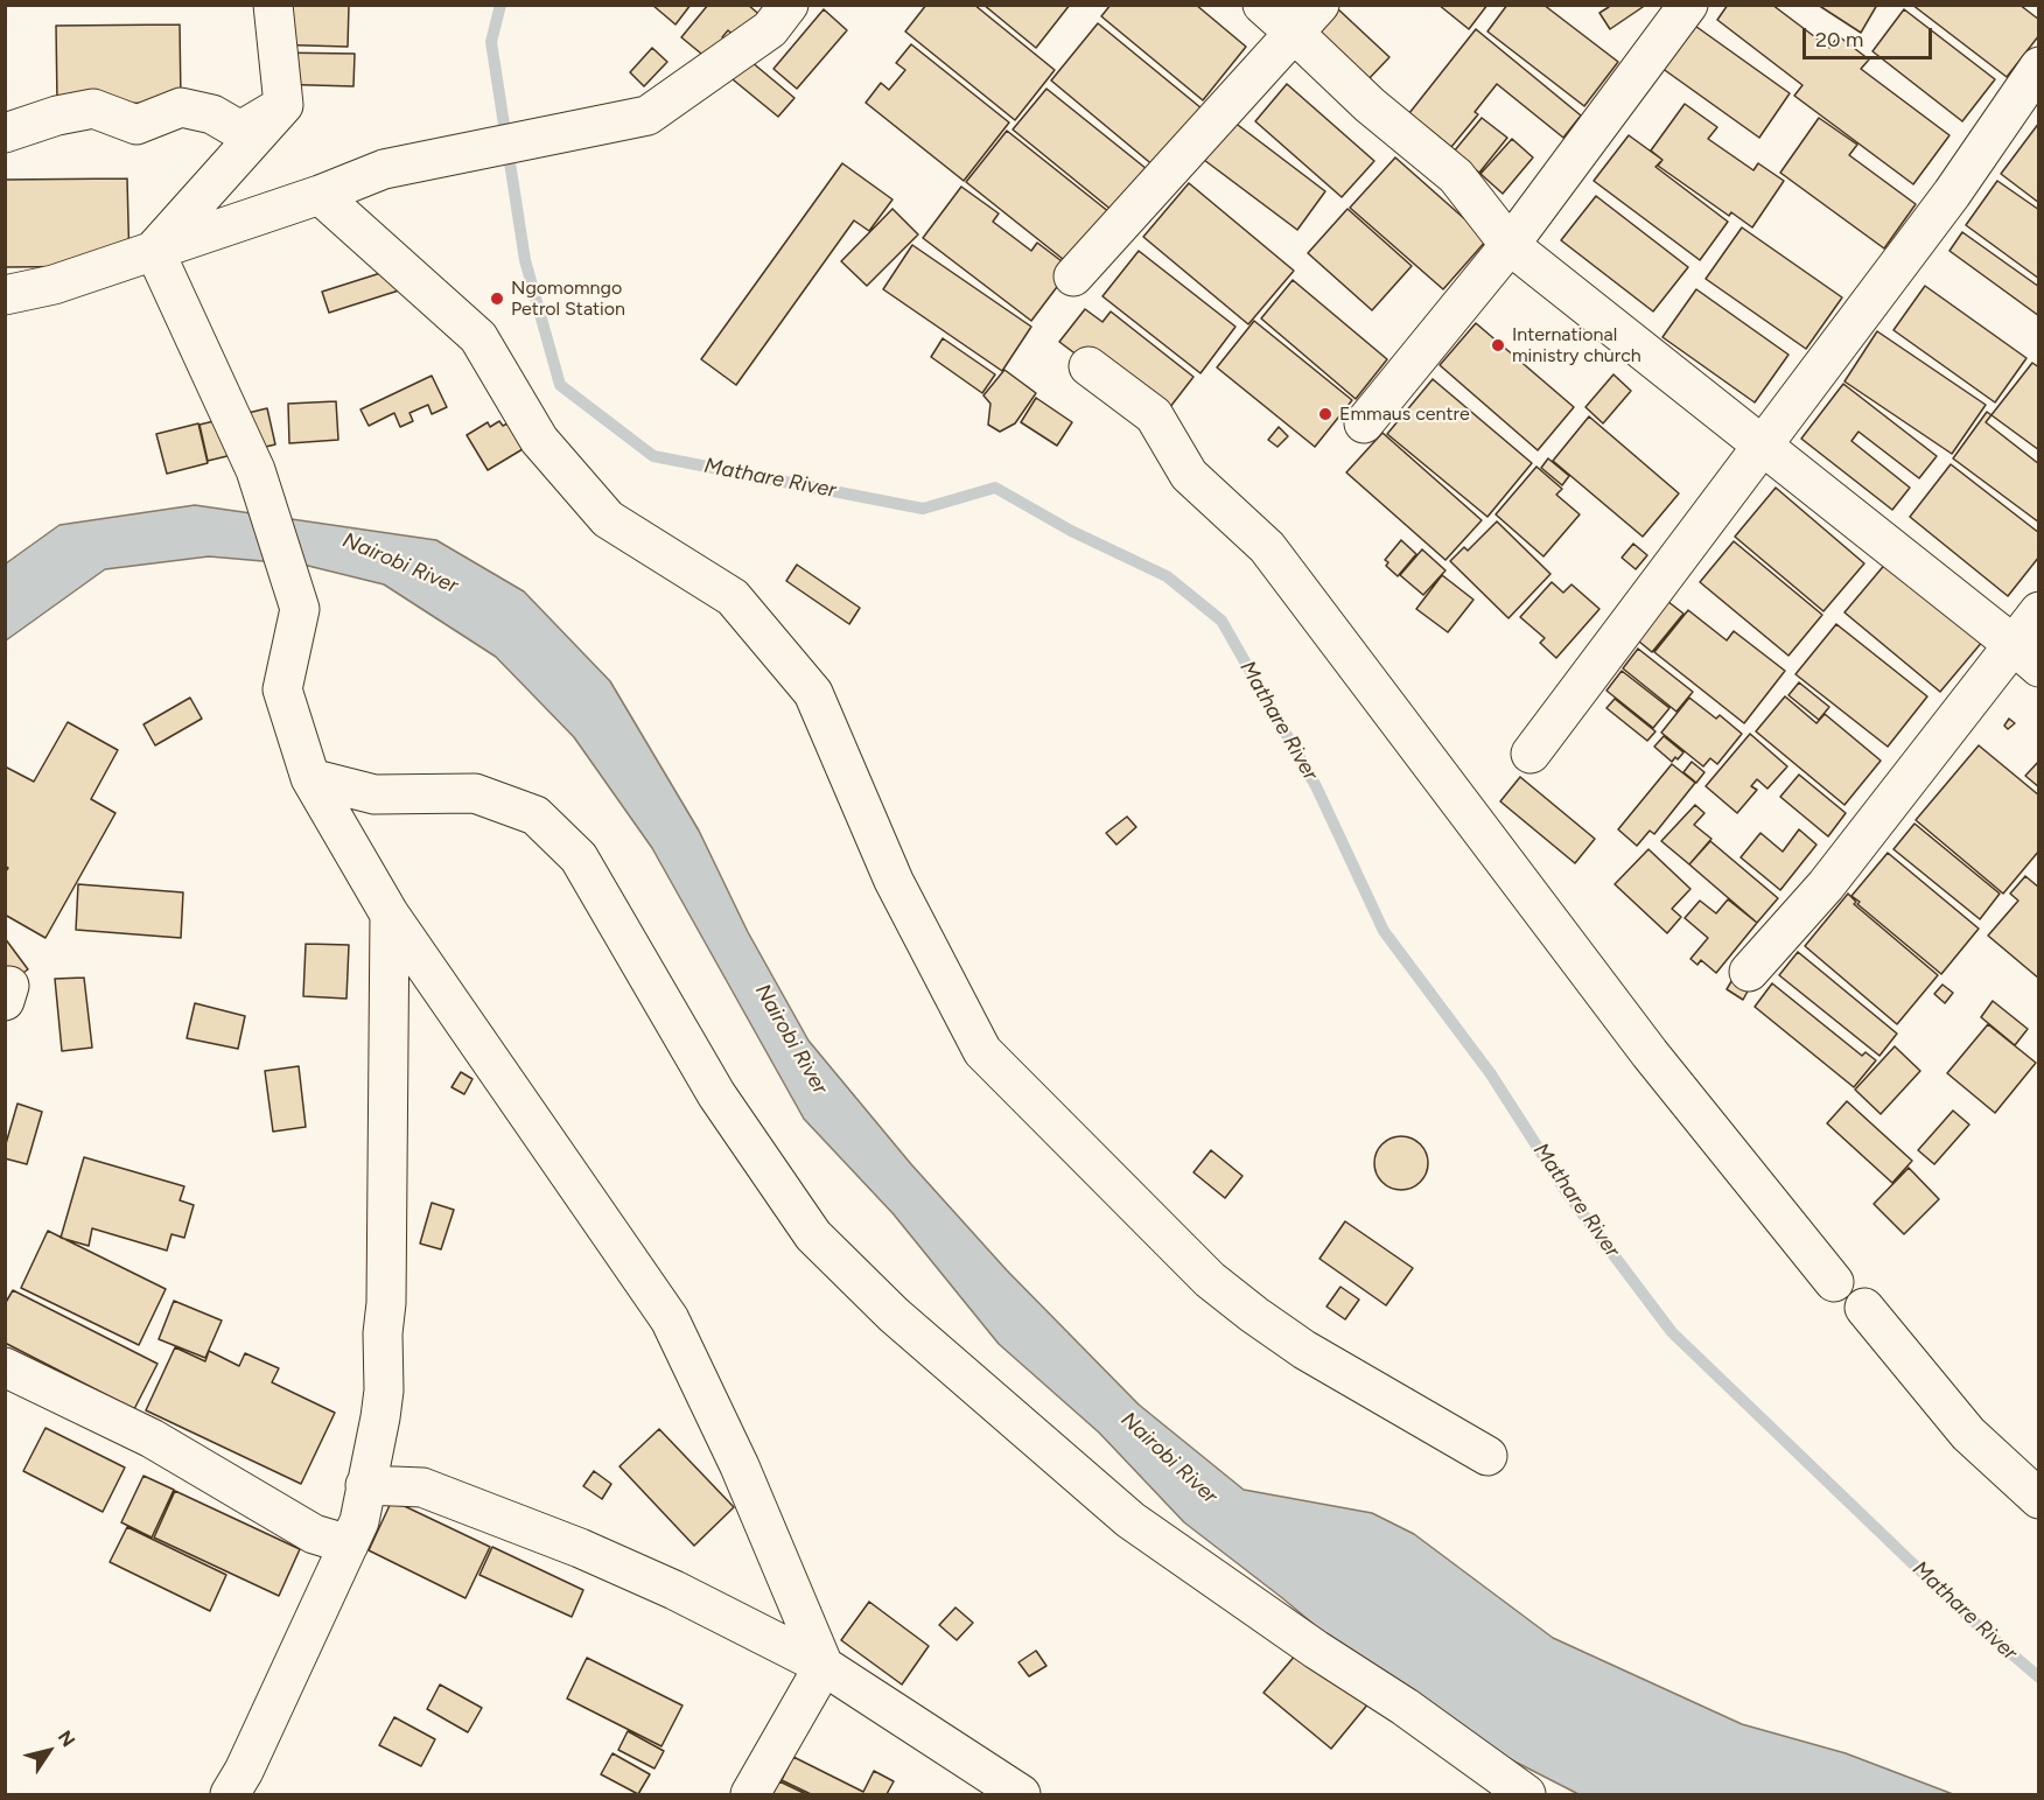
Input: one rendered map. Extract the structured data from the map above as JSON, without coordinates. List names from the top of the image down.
{
  "water": ["Mathare River", "Nairobi River"],
  "places": ["Ngomomngo Petrol Station", "International ministry church", "Emmaus centre"],
  "scale_bar": "20 m",
  "north": "top right"
}
